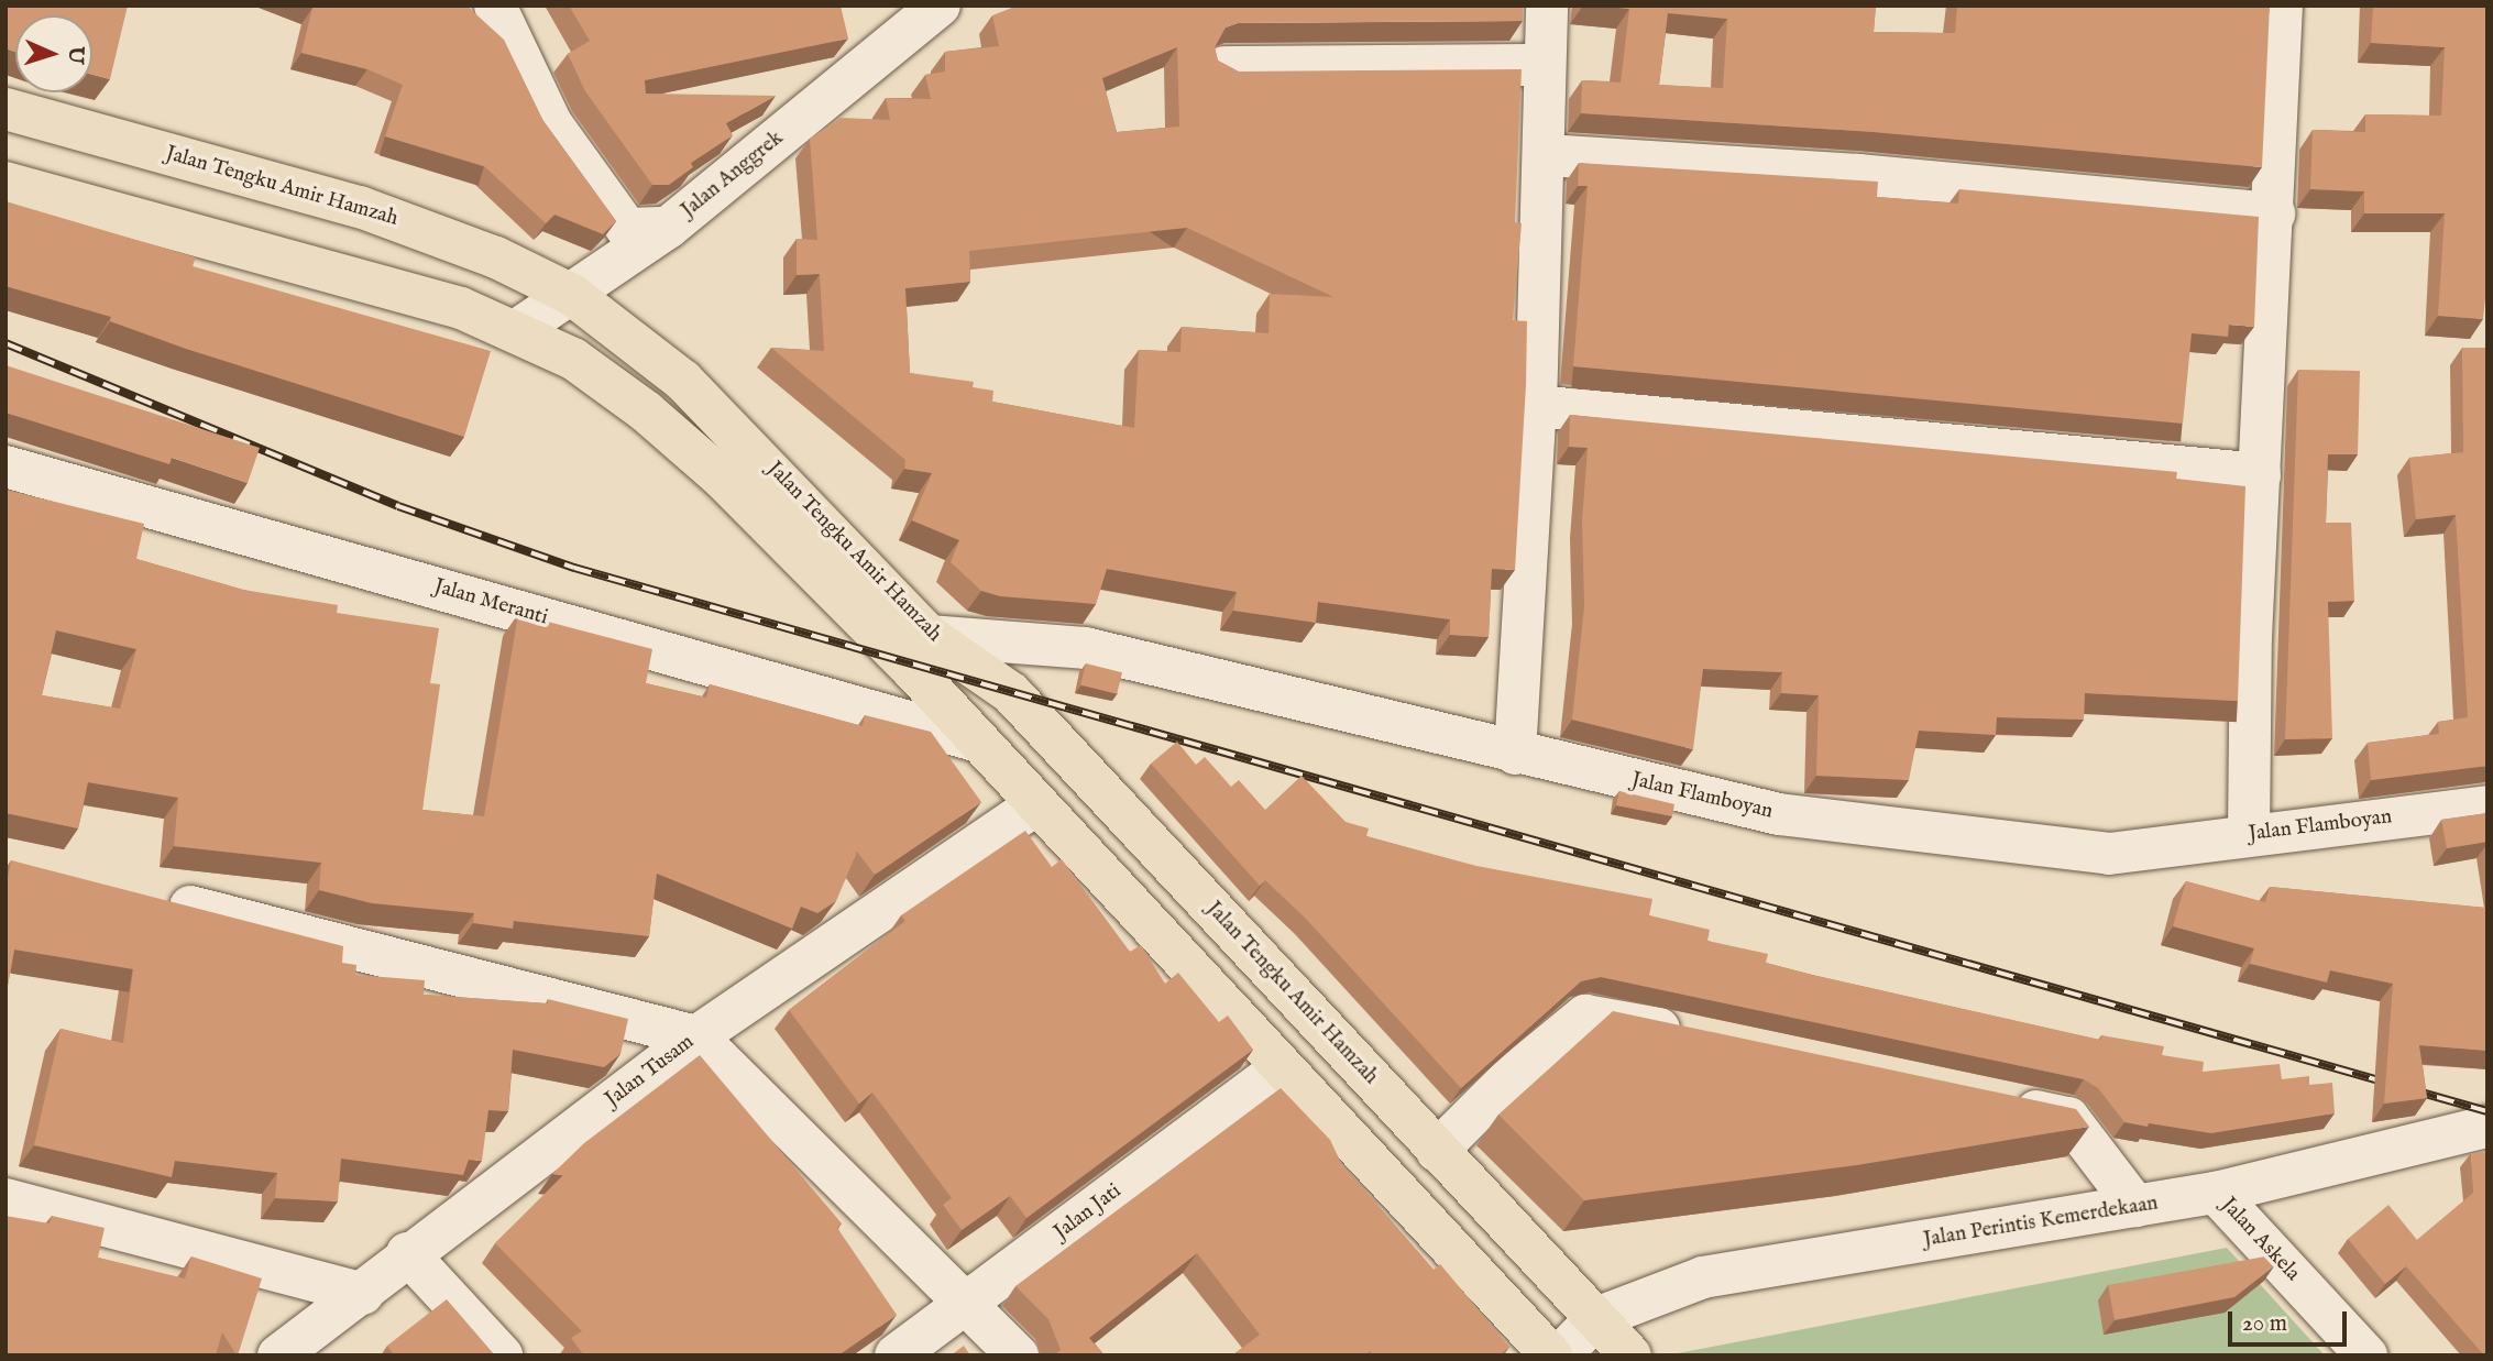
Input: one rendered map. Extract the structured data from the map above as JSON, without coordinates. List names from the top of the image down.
{
  "streets": {
    "main road": ["Jalan Tengku Amir Hamzah"],
    "street": [
      "Jalan Anggrek",
      "Jalan Meranti",
      "Jalan Flamboyan",
      "Jalan Tusam",
      "Jalan Jati",
      "Jalan Perintis Kemerdekaan",
      "Jalan Askela"
    ]
  },
  "crossings": [
    ["Jalan Anggrek", "Jalan Tengku Amir Hamzah"],
    ["Jalan Tengku Amir Hamzah", "Jalan Meranti"],
    ["Jalan Tengku Amir Hamzah", "Jalan Flamboyan"],
    ["Jalan Tengku Amir Hamzah", "Jalan Tusam"],
    ["Jalan Tengku Amir Hamzah", "Jalan Jati"],
    ["Jalan Tengku Amir Hamzah", "Jalan Perintis Kemerdekaan"],
    ["Jalan Perintis Kemerdekaan", "Jalan Askela"]
  ],
  "scale_bar": "20 m",
  "north": "right"
}
